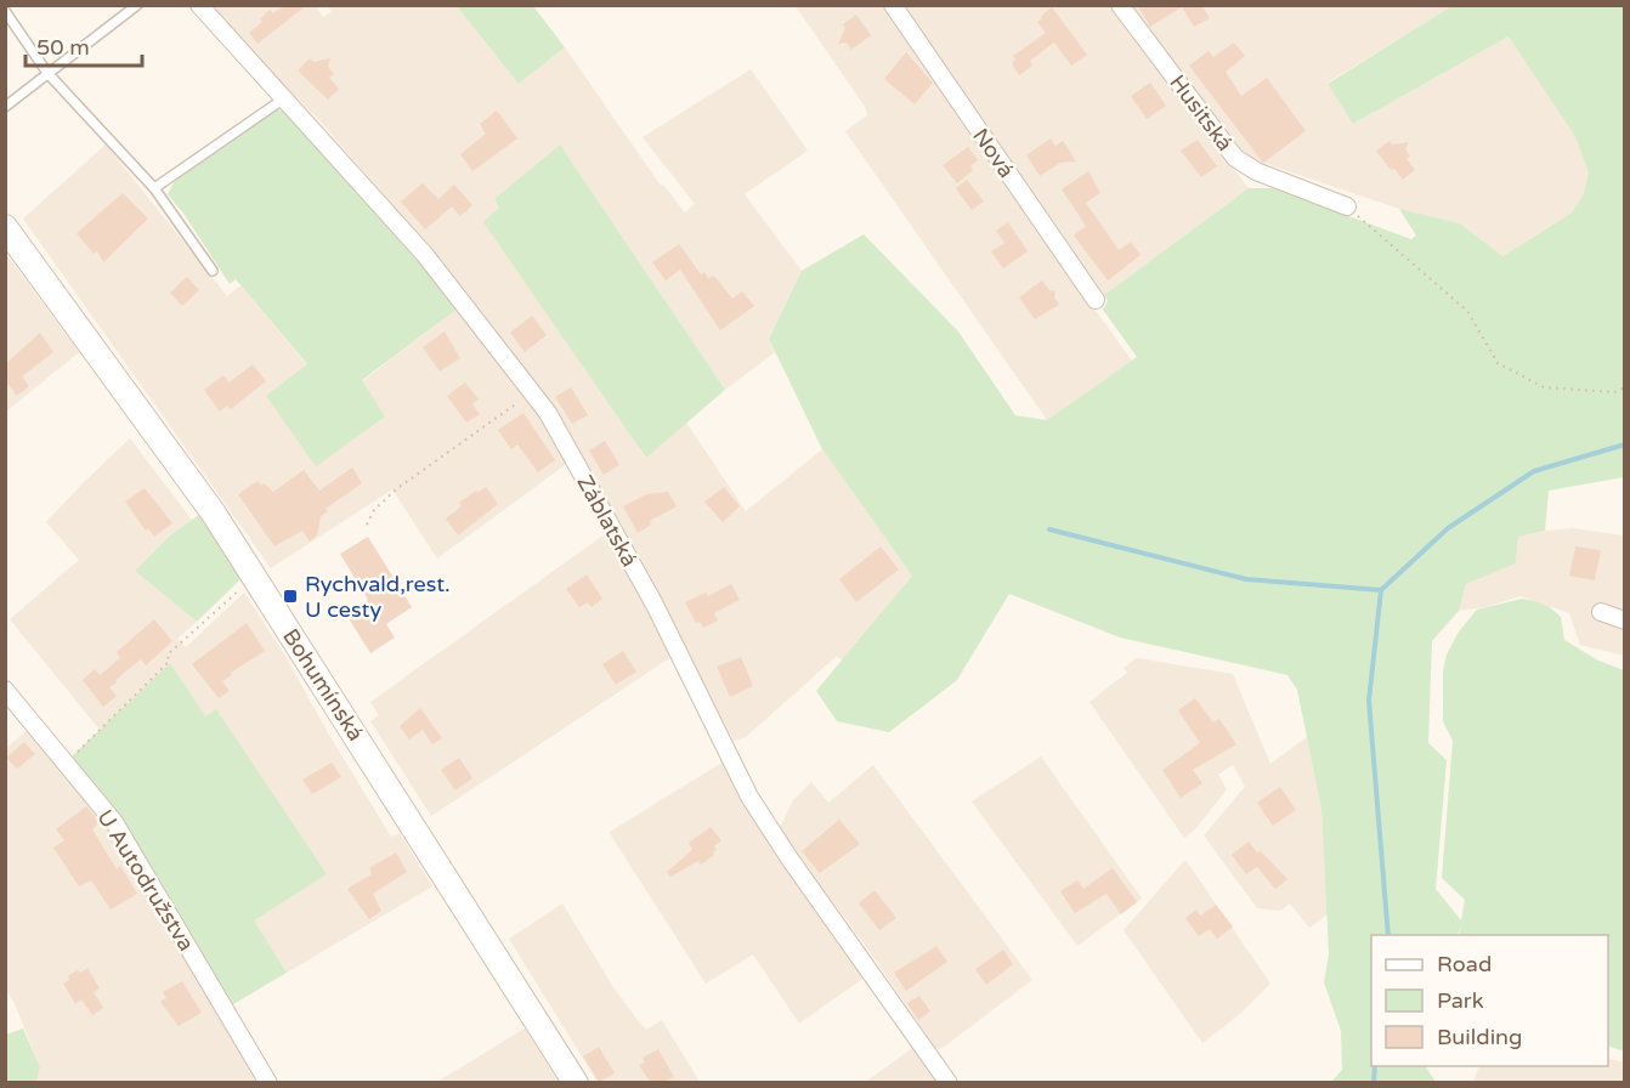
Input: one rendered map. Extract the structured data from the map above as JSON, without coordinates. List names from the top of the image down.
{
  "streets": {
    "main road": ["Bohumínská"],
    "street": [
      "Husitská",
      "Nová",
      "Záblatská",
      "U Autodružstva"
    ]
  },
  "places": {
    "transit": ["Rychvald,rest. U cesty"]
  },
  "legend": ["Road", "Park", "Building"],
  "scale_bar": "50 m"
}
